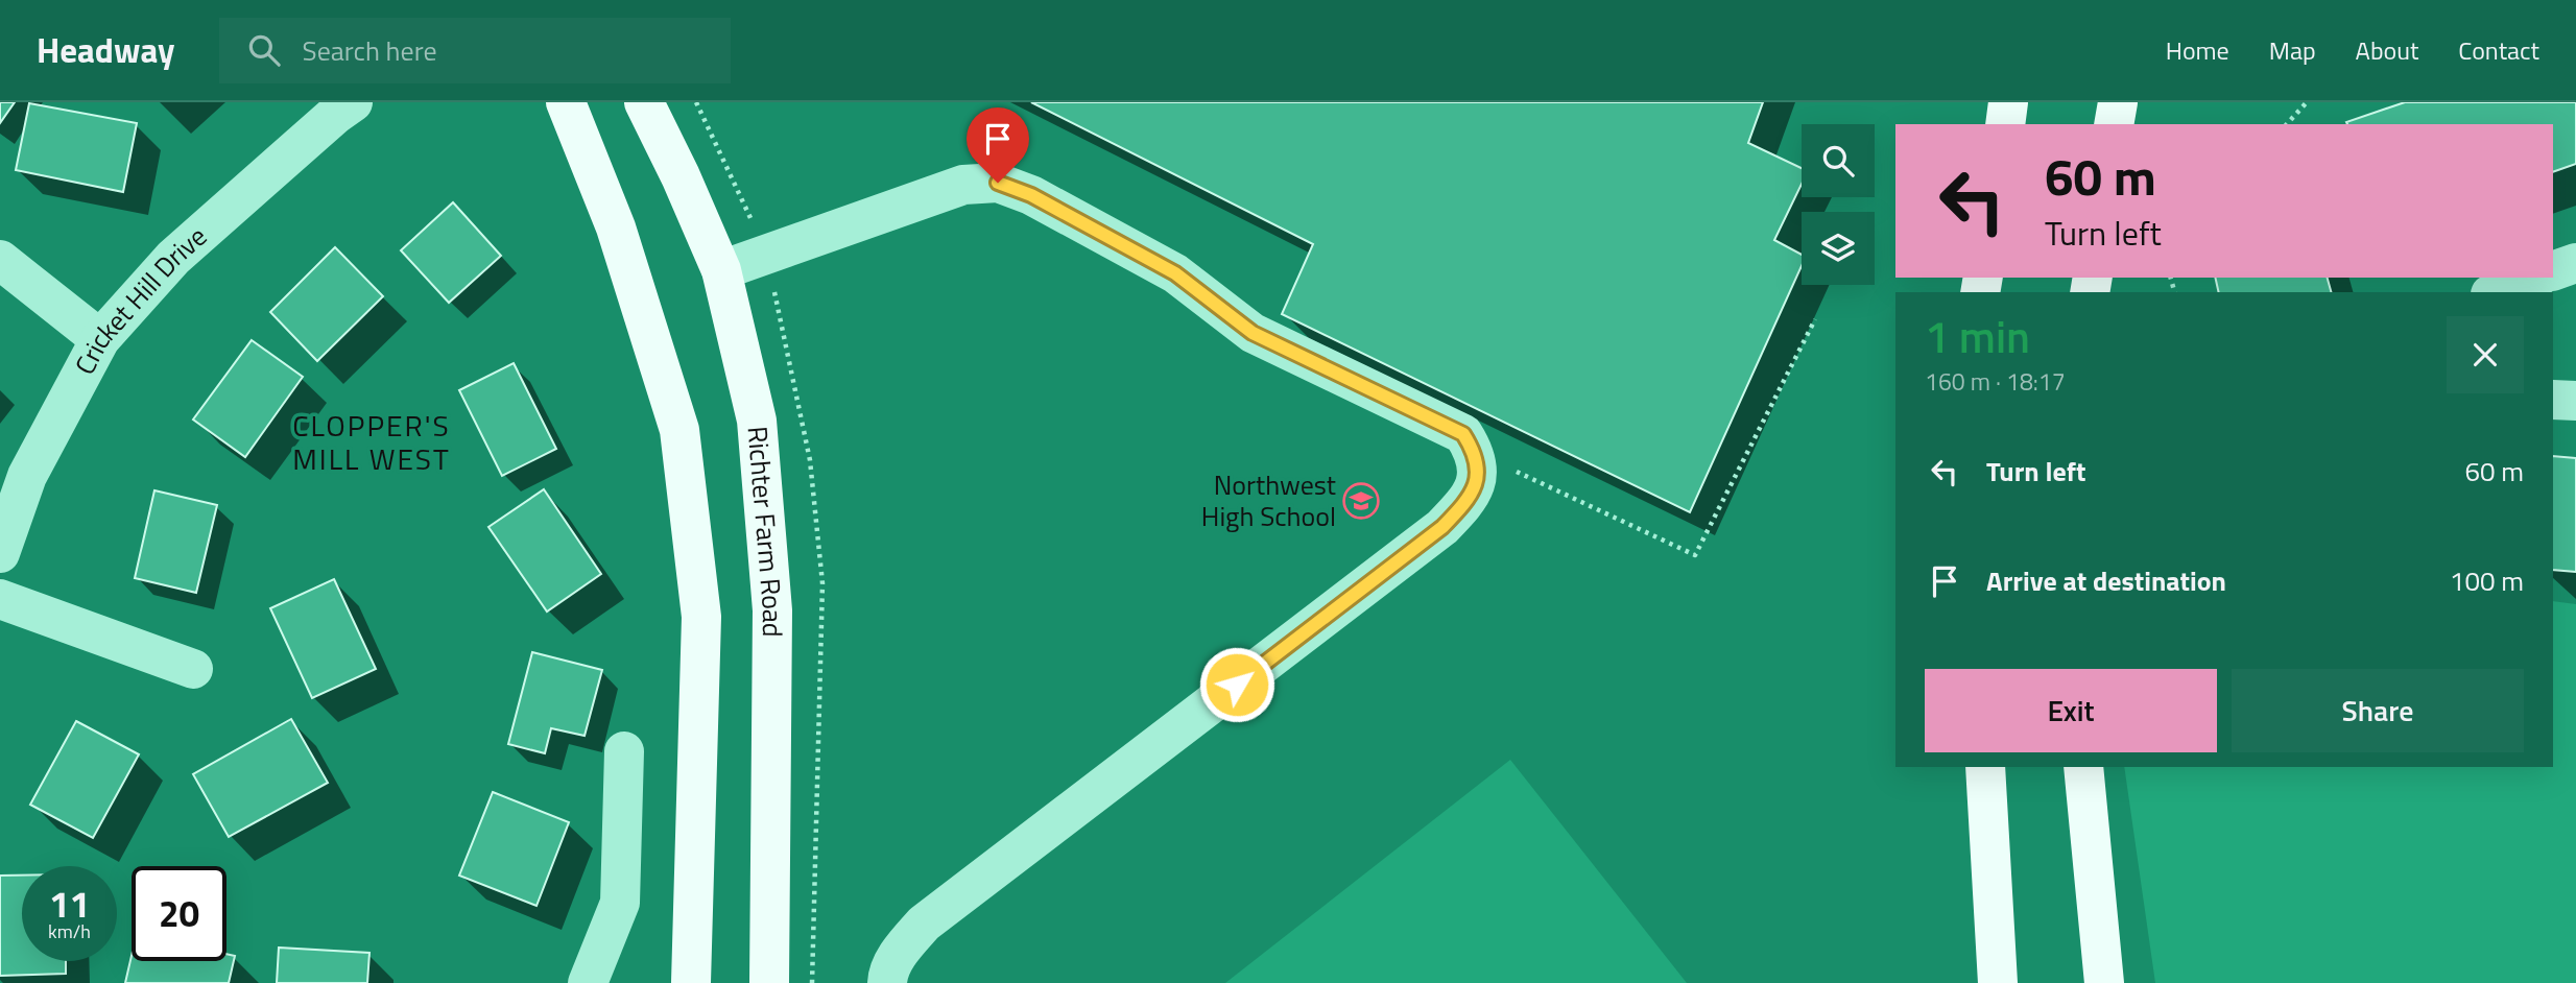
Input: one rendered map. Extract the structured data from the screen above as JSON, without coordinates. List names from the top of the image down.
{
  "streets": {
    "main road": ["Richter Farm Road"],
    "street": ["Cricket Hill Drive"]
  },
  "districts": ["CLOPPER'S MILL WEST"],
  "places": {
    "school or university": ["Northwest High School"]
  },
  "page": {
    "header": "Headway",
    "search": "Search here",
    "nav": [
      "Home",
      "Map",
      "About",
      "Contact"
    ],
    "turn": ["60 m", "Turn left"],
    "heading": ["1 min", "160 m · 18:17"],
    "list": [
      {
        "name": "Turn left",
        "value": "60 m"
      },
      {
        "name": "Arrive at destination",
        "value": "100 m"
      }
    ],
    "buttons": ["Exit", "Share"],
    "speed": "11 km/h",
    "limit": "20"
  }
}
